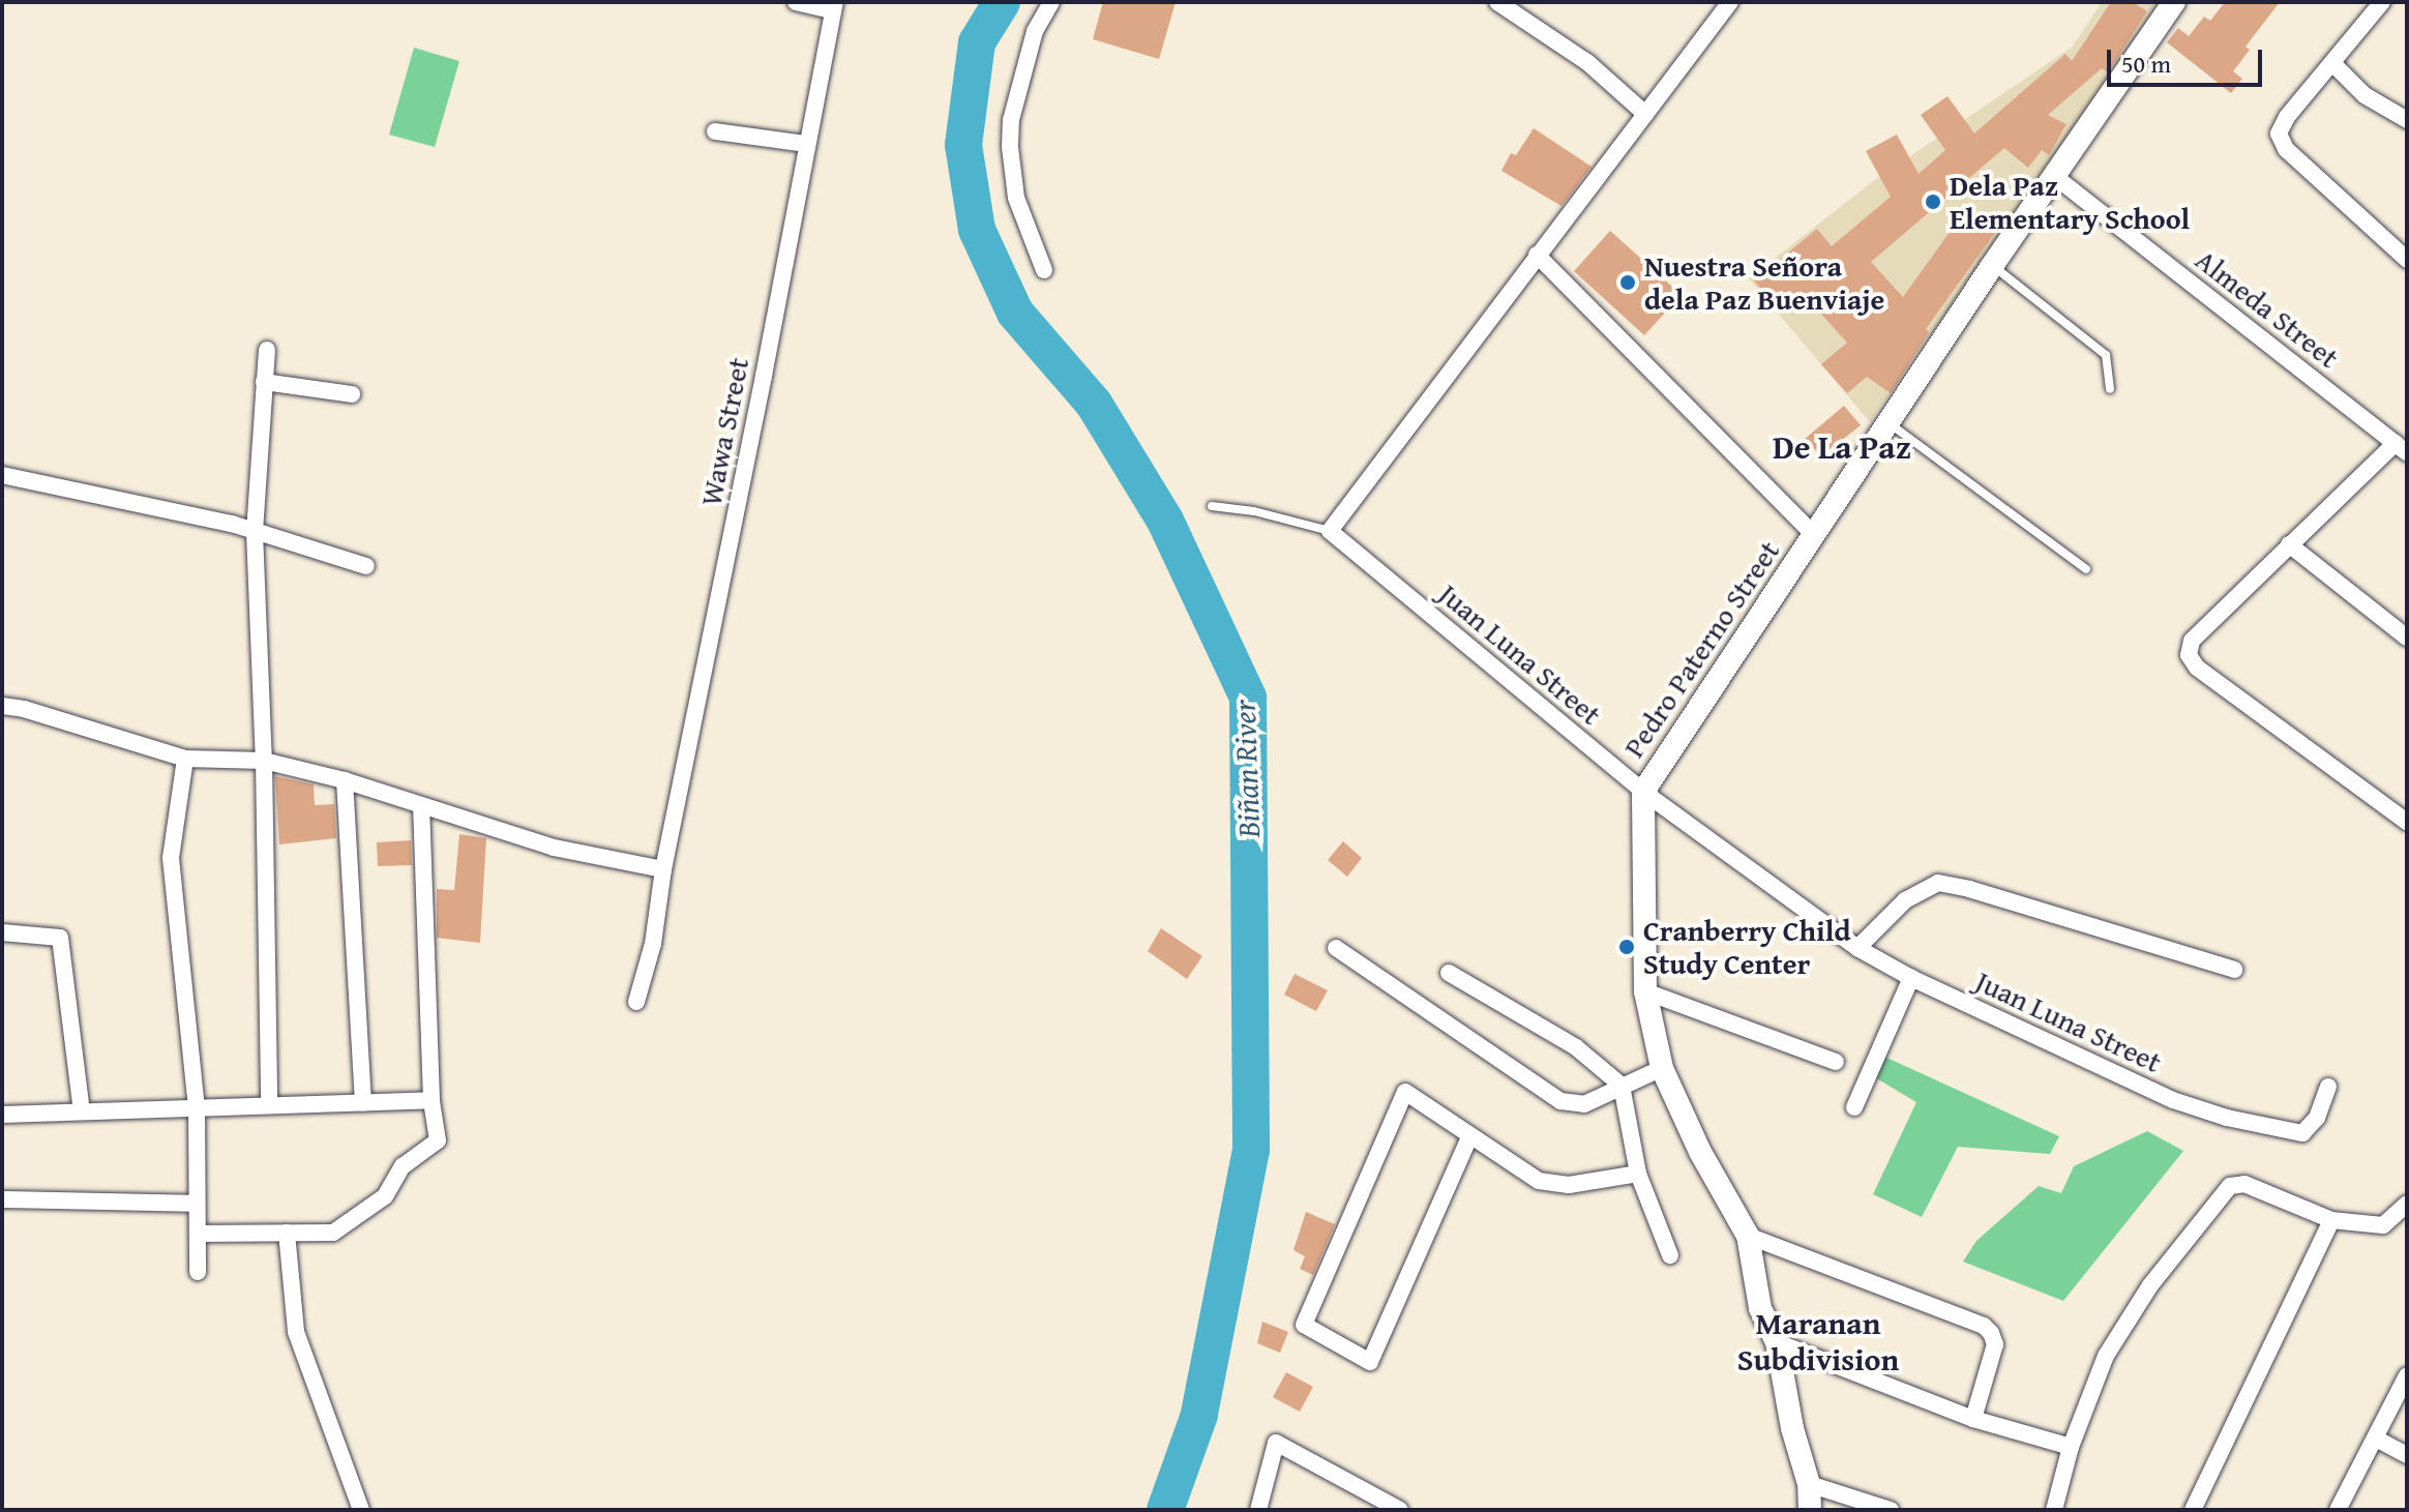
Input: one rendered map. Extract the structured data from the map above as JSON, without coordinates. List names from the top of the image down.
{
  "streets": {
    "street": [
      "Almeda Street",
      "Wawa Street",
      "Pedro Paterno Street",
      "Juan Luna Street"
    ]
  },
  "crossings": [
    ["Almeda Street", "Pedro Paterno Street"],
    ["Pedro Paterno Street", "Juan Luna Street"]
  ],
  "districts": ["De La Paz", "Maranan Subdivision"],
  "water": ["Biñan River"],
  "places": ["Dela Paz Elementary School", "Nuestra Señora dela Paz Buenviaje", "Cranberry Child Study Center"],
  "scale_bar": "50 m"
}
